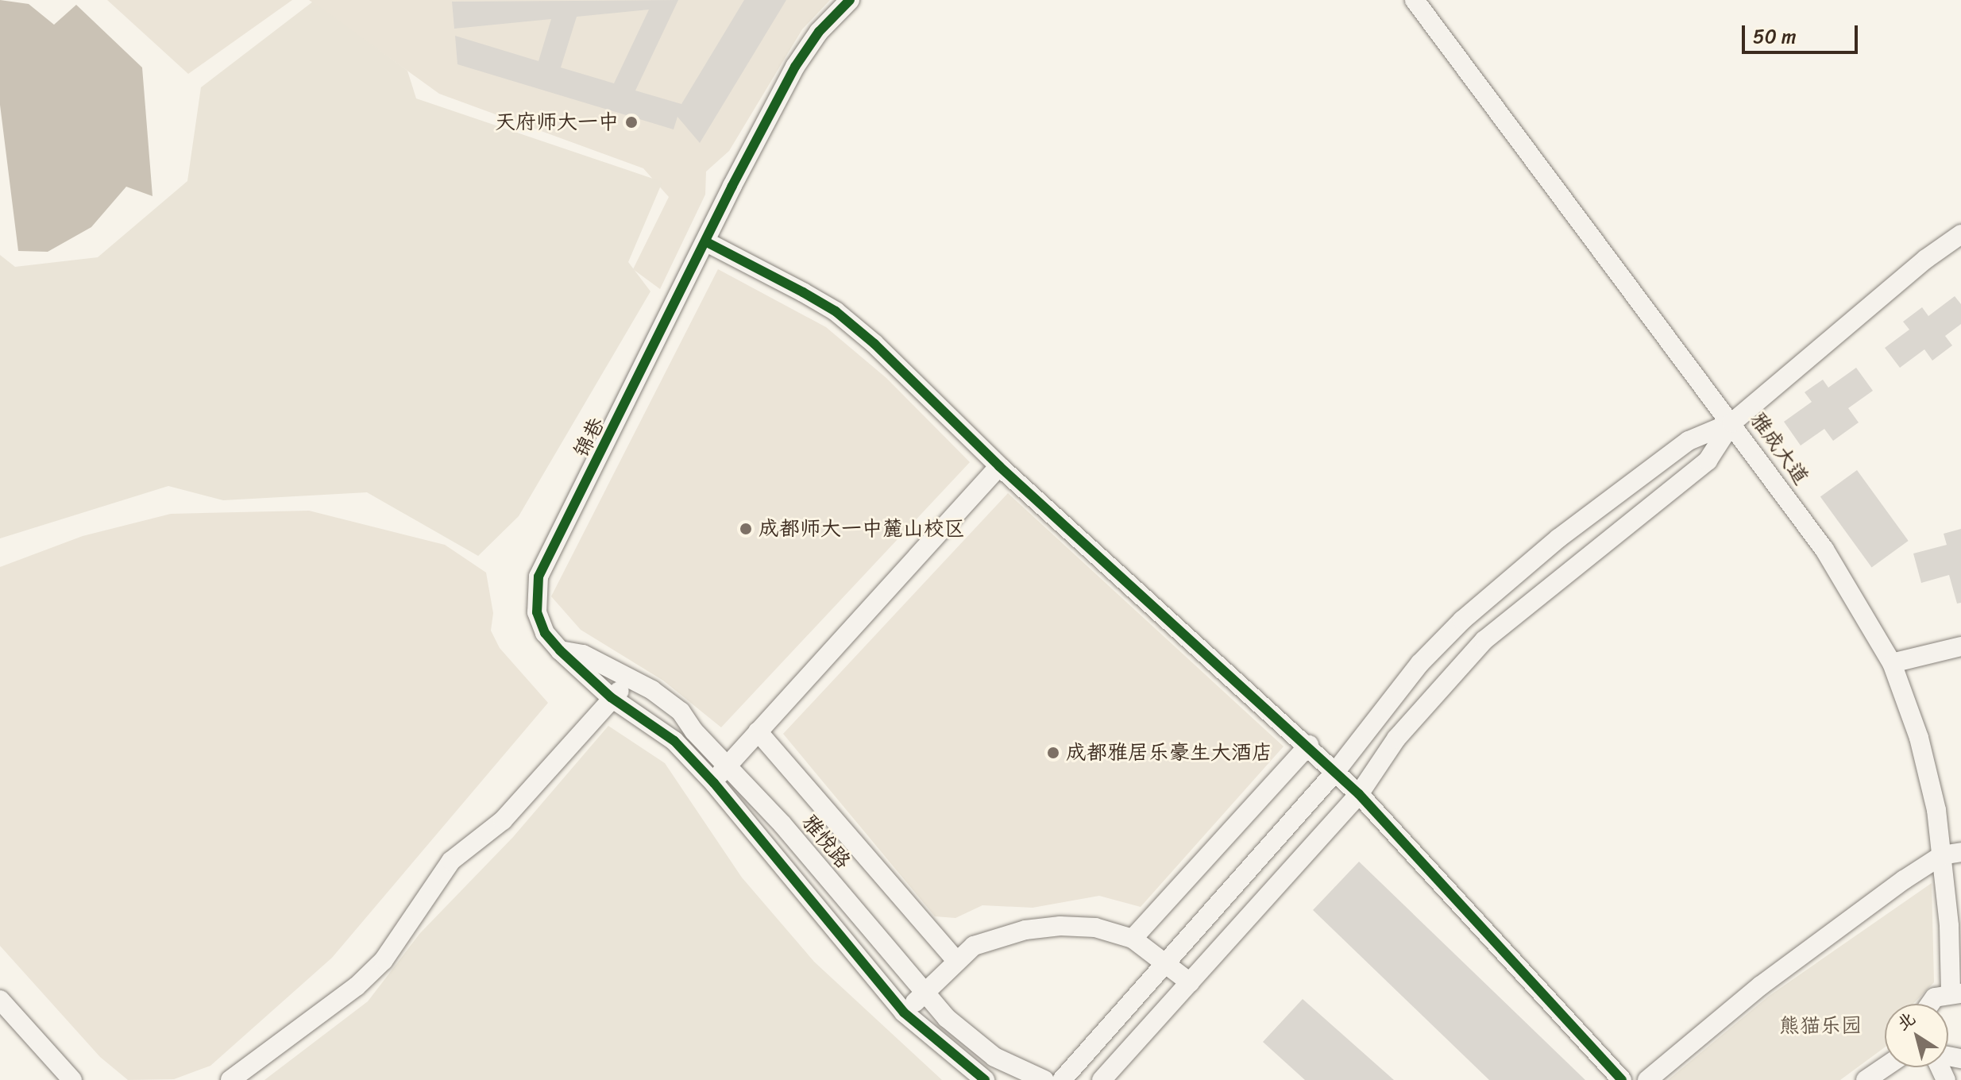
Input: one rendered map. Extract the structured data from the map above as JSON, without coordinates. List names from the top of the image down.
{
  "streets": {
    "street": ["锦巷", "雅成大道", "雅悦路"]
  },
  "crossings": [
    ["锦巷", "雅悦路"]
  ],
  "parks": ["熊猫乐园"],
  "places": ["天府师大一中", "成都师大一中麓山校区", "成都雅居乐豪生大酒店"],
  "scale_bar": "50 m",
  "north": "top left"
}
